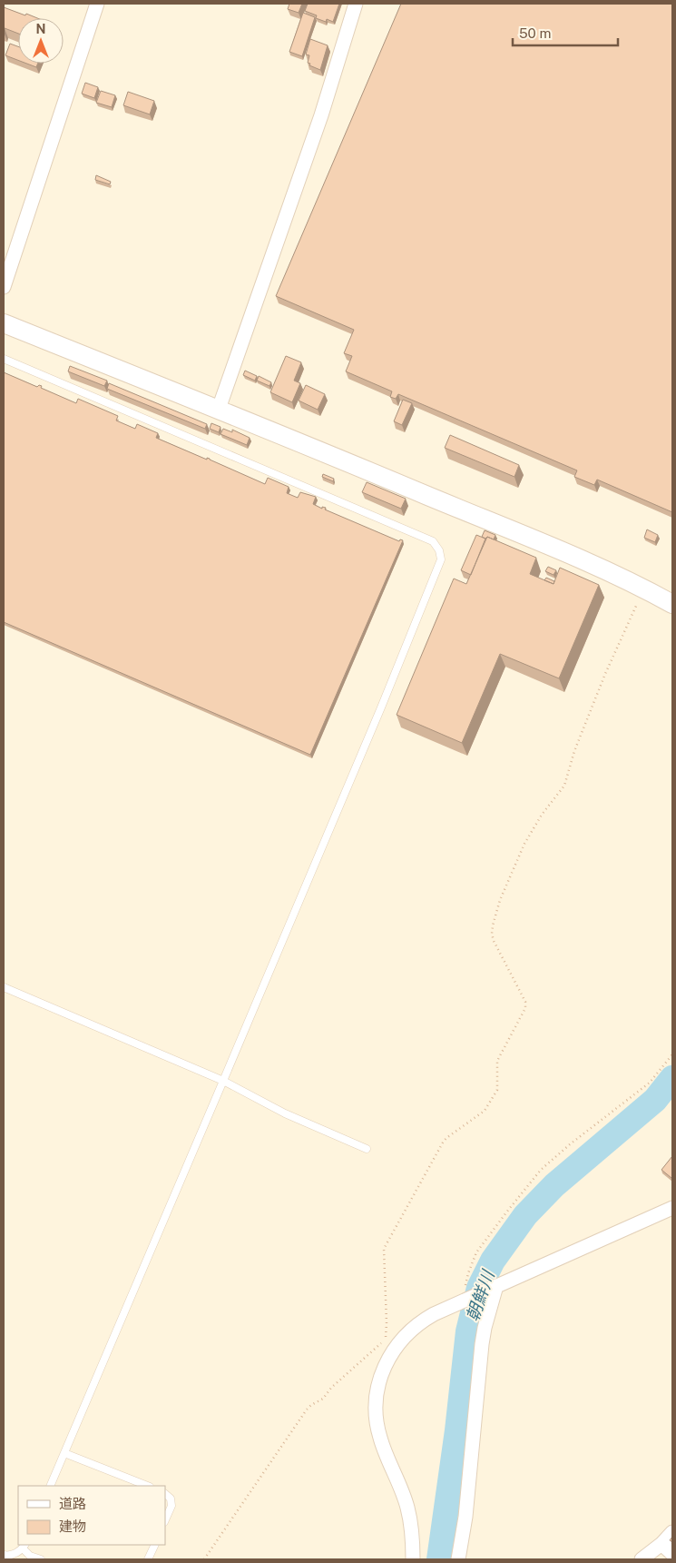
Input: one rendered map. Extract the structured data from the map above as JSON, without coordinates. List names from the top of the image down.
{
  "water": ["朝鮮川"],
  "legend": ["道路", "建物"],
  "scale_bar": "50 m",
  "north": "top"
}
